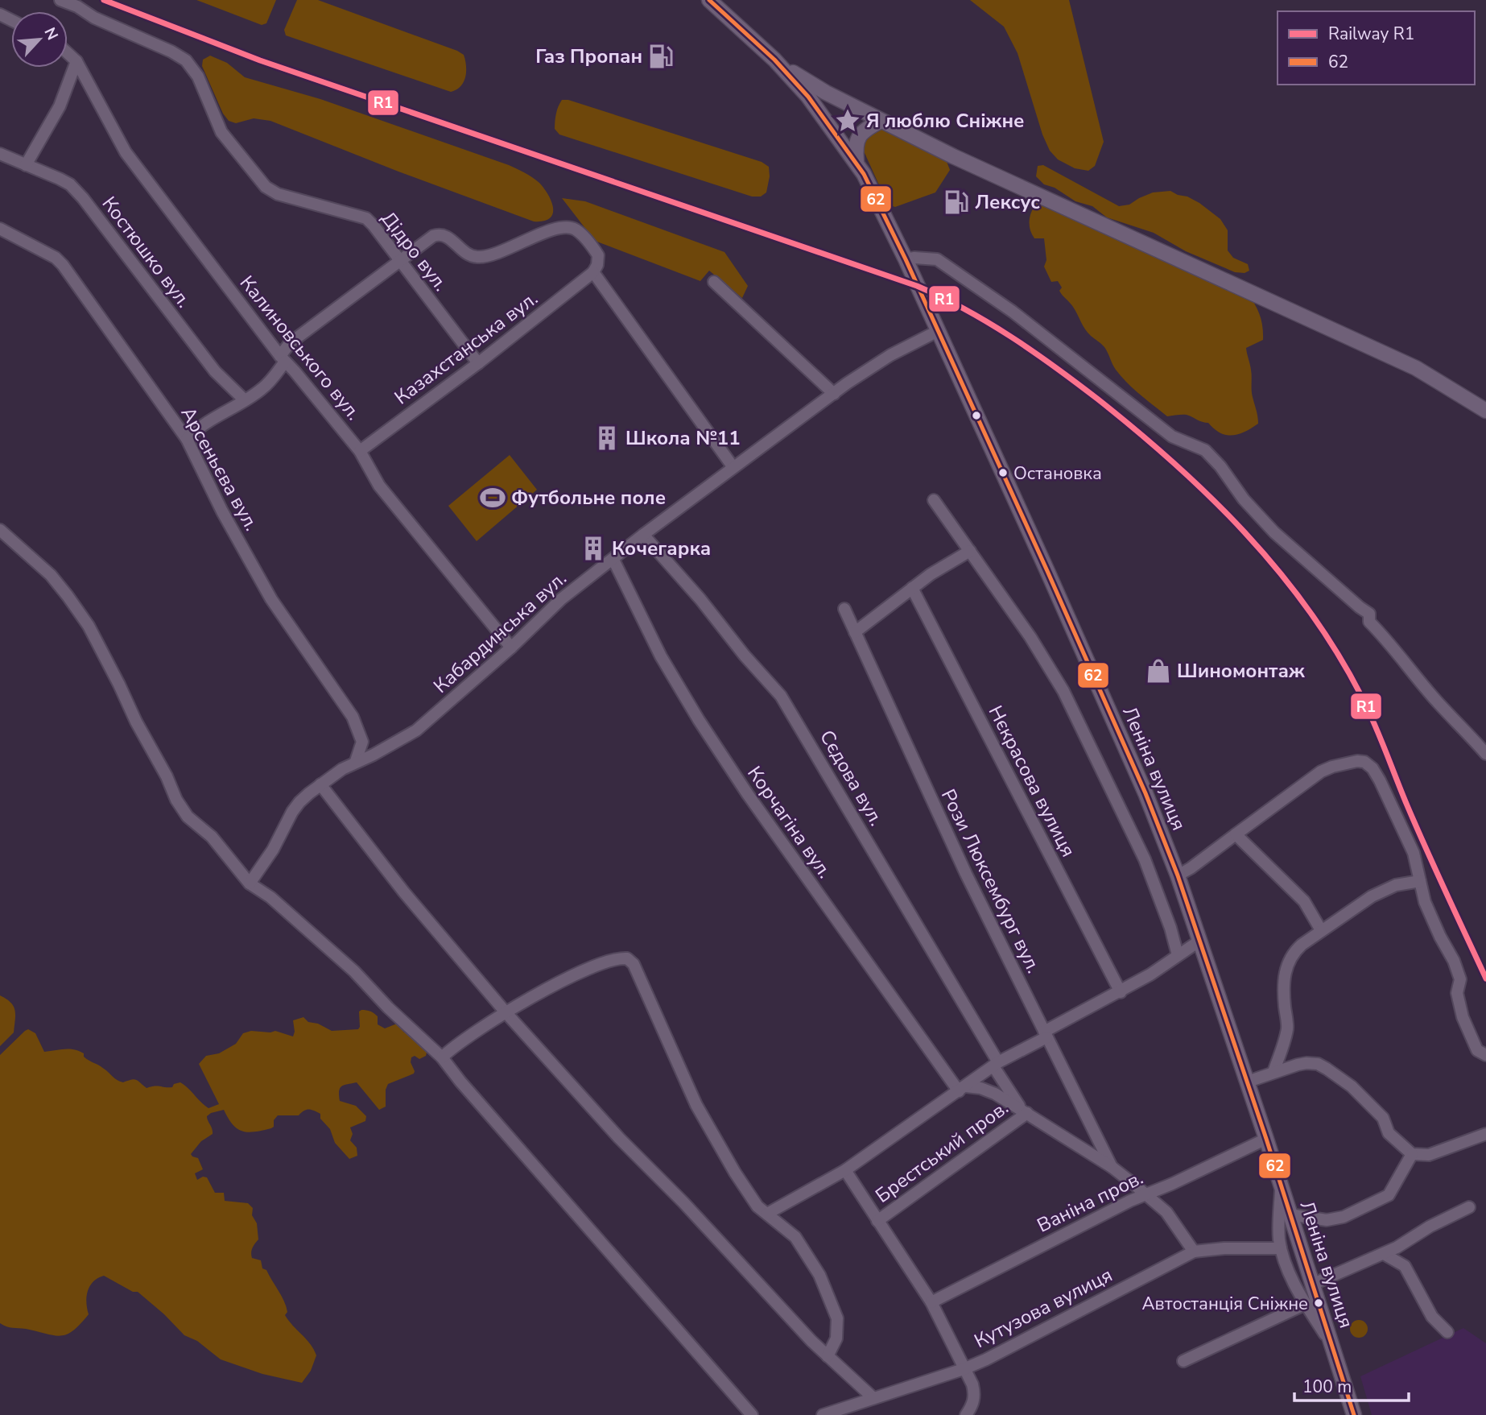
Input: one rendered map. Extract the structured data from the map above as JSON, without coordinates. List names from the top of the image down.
{
  "streets": {
    "main road": ["Леніна вулиця"],
    "street": [
      "Дідро вул.",
      "Костюшко вул.",
      "Калиновського вул.",
      "Казахстанська вул.",
      "Арсеньєва вул.",
      "Кабардинська вул.",
      "Сєдова вул.",
      "Нєкрасова вулиця",
      "Корчагіна вул.",
      "Рози Люксембург вул.",
      "Брестський пров.",
      "Ваніна пров.",
      "Кутузова вулиця"
    ]
  },
  "crossings": [
    ["Дідро вул.", "Казахстанська вул."],
    ["Калиновського вул.", "Казахстанська вул."],
    ["Калиновського вул.", "Кабардинська вул."],
    ["Арсеньєва вул.", "Кабардинська вул."],
    ["Кабардинська вул.", "Леніна вулиця"],
    ["Кабардинська вул.", "Сєдова вул."],
    ["Кабардинська вул.", "Корчагіна вул."],
    ["Леніна вулиця", "Ваніна пров."],
    ["Сєдова вул.", "Брестський пров."]
  ],
  "places": {
    "fuel station": ["Газ Пропан", "Лексус"],
    "place": ["Я люблю Сніжне"],
    "building": ["Школа №11", "Кочегарка"],
    "other": ["Остановка", "Автостанція Сніжне"],
    "sports": ["Футбольне поле"],
    "shop": ["Шиномонтаж"]
  },
  "lines": ["rail line R1", "transit line 62"],
  "legend": ["Railway R1", "62"],
  "scale_bar": "100 m",
  "north": "top right"
}
